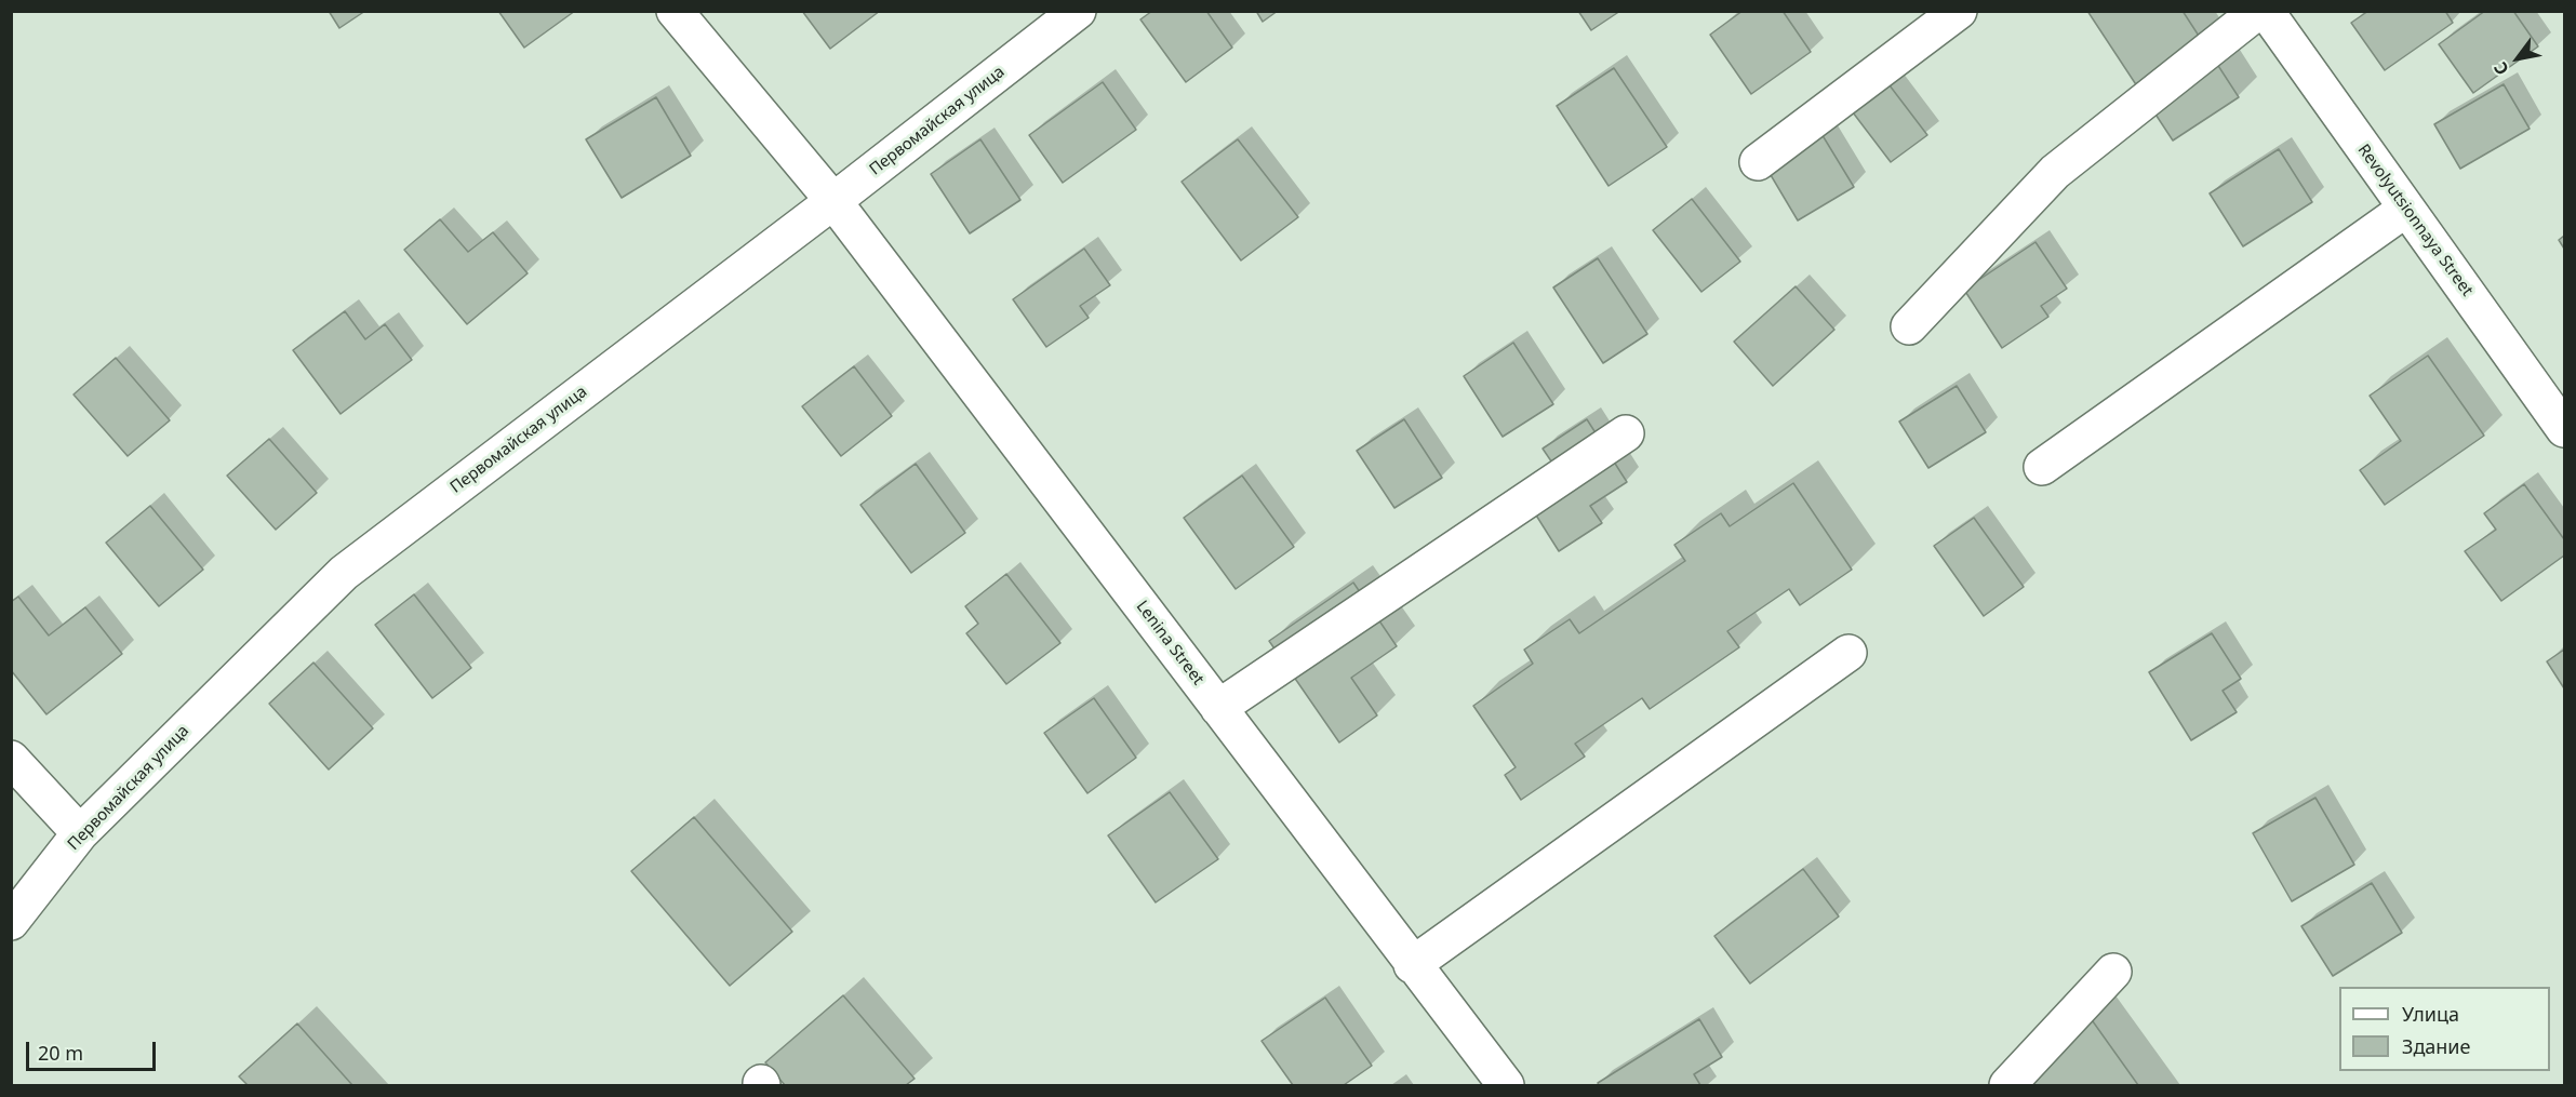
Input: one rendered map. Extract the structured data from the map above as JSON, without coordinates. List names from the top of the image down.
{
  "streets": {
    "street": ["Первомайская улица", "Revolyutsionnaya Street", "Lenina Street"]
  },
  "crossings": [
    ["Первомайская улица", "Lenina Street"]
  ],
  "legend": ["Улица", "Здание"],
  "scale_bar": "20 m",
  "north": "bottom left"
}
